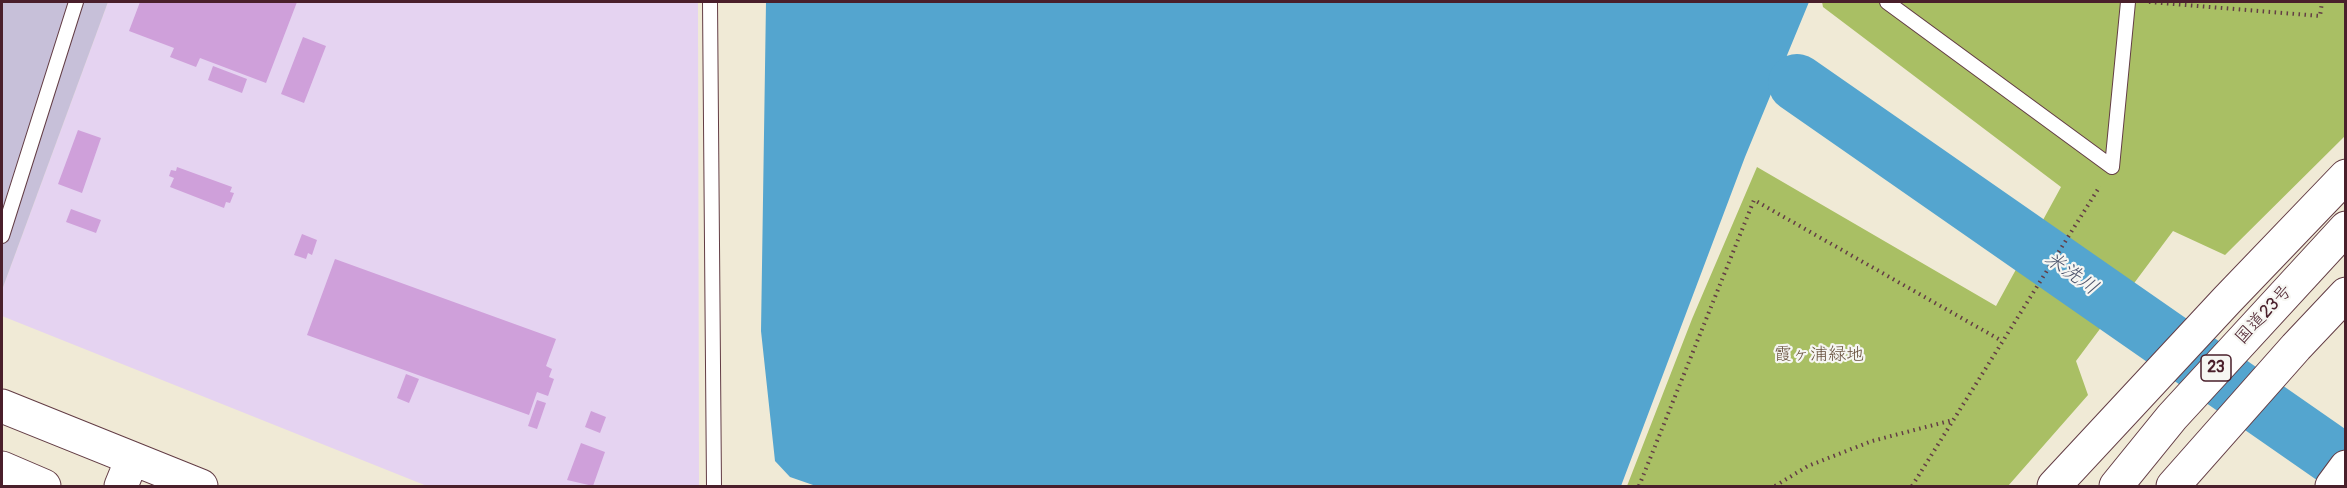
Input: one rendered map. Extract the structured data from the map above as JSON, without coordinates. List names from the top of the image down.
{
  "streets": {
    "main road": ["国道23号", "23"]
  },
  "water": ["米洗川"],
  "parks": ["霞ヶ浦緑地"]
}
